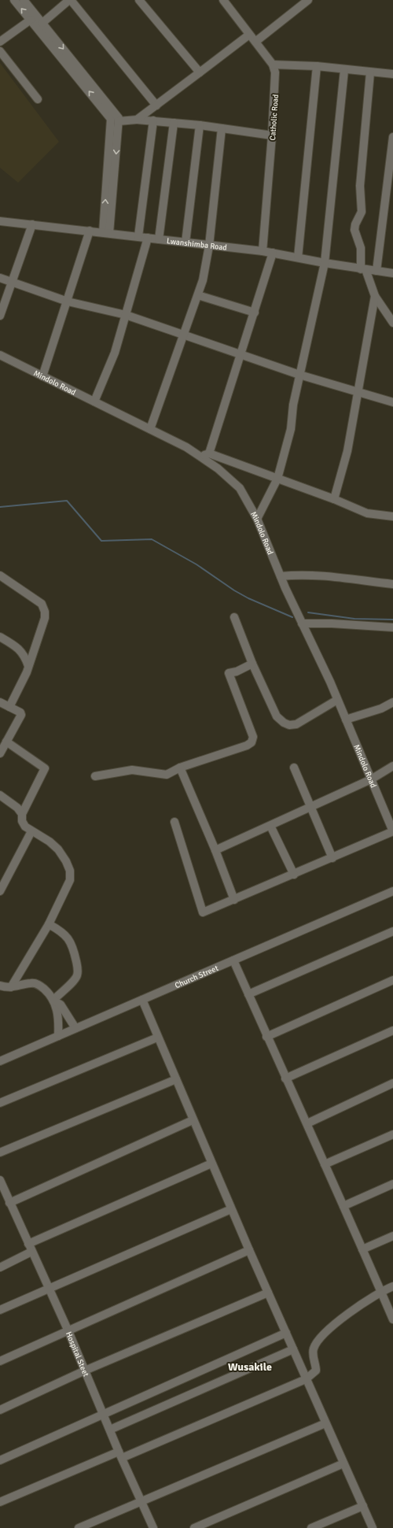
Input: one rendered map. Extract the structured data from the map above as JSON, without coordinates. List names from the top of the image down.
{
  "streets": {
    "street": [
      "Catholic Road",
      "Lwanshimba Road",
      "Mindolo Road",
      "Church Street",
      "Hospital Steet"
    ]
  },
  "crossings": [
    ["Catholic Road", "Lwanshimba Road"]
  ],
  "districts": ["Wusakile"]
}
